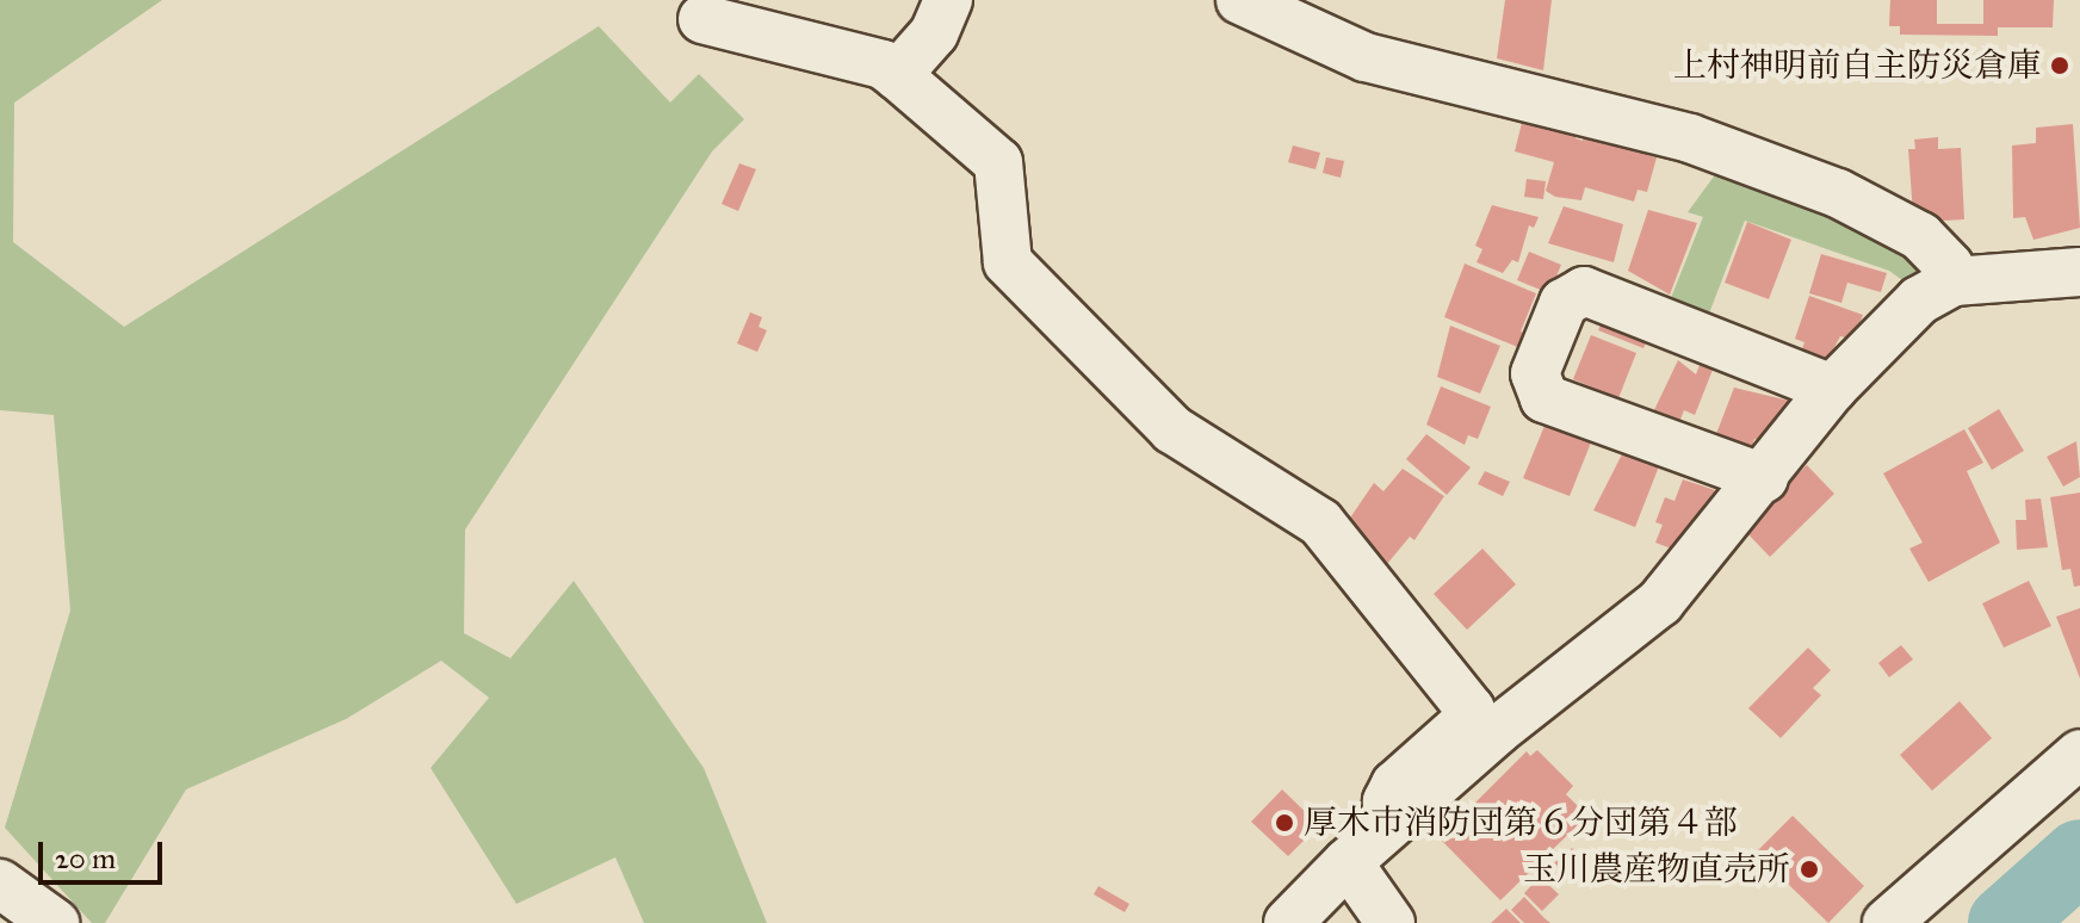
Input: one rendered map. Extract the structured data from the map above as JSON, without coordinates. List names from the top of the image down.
{
  "places": ["上村神明前自主防災倉庫", "厚木市消防団第６分団第４部", "玉川農産物直売所"],
  "scale_bar": "20 m"
}
